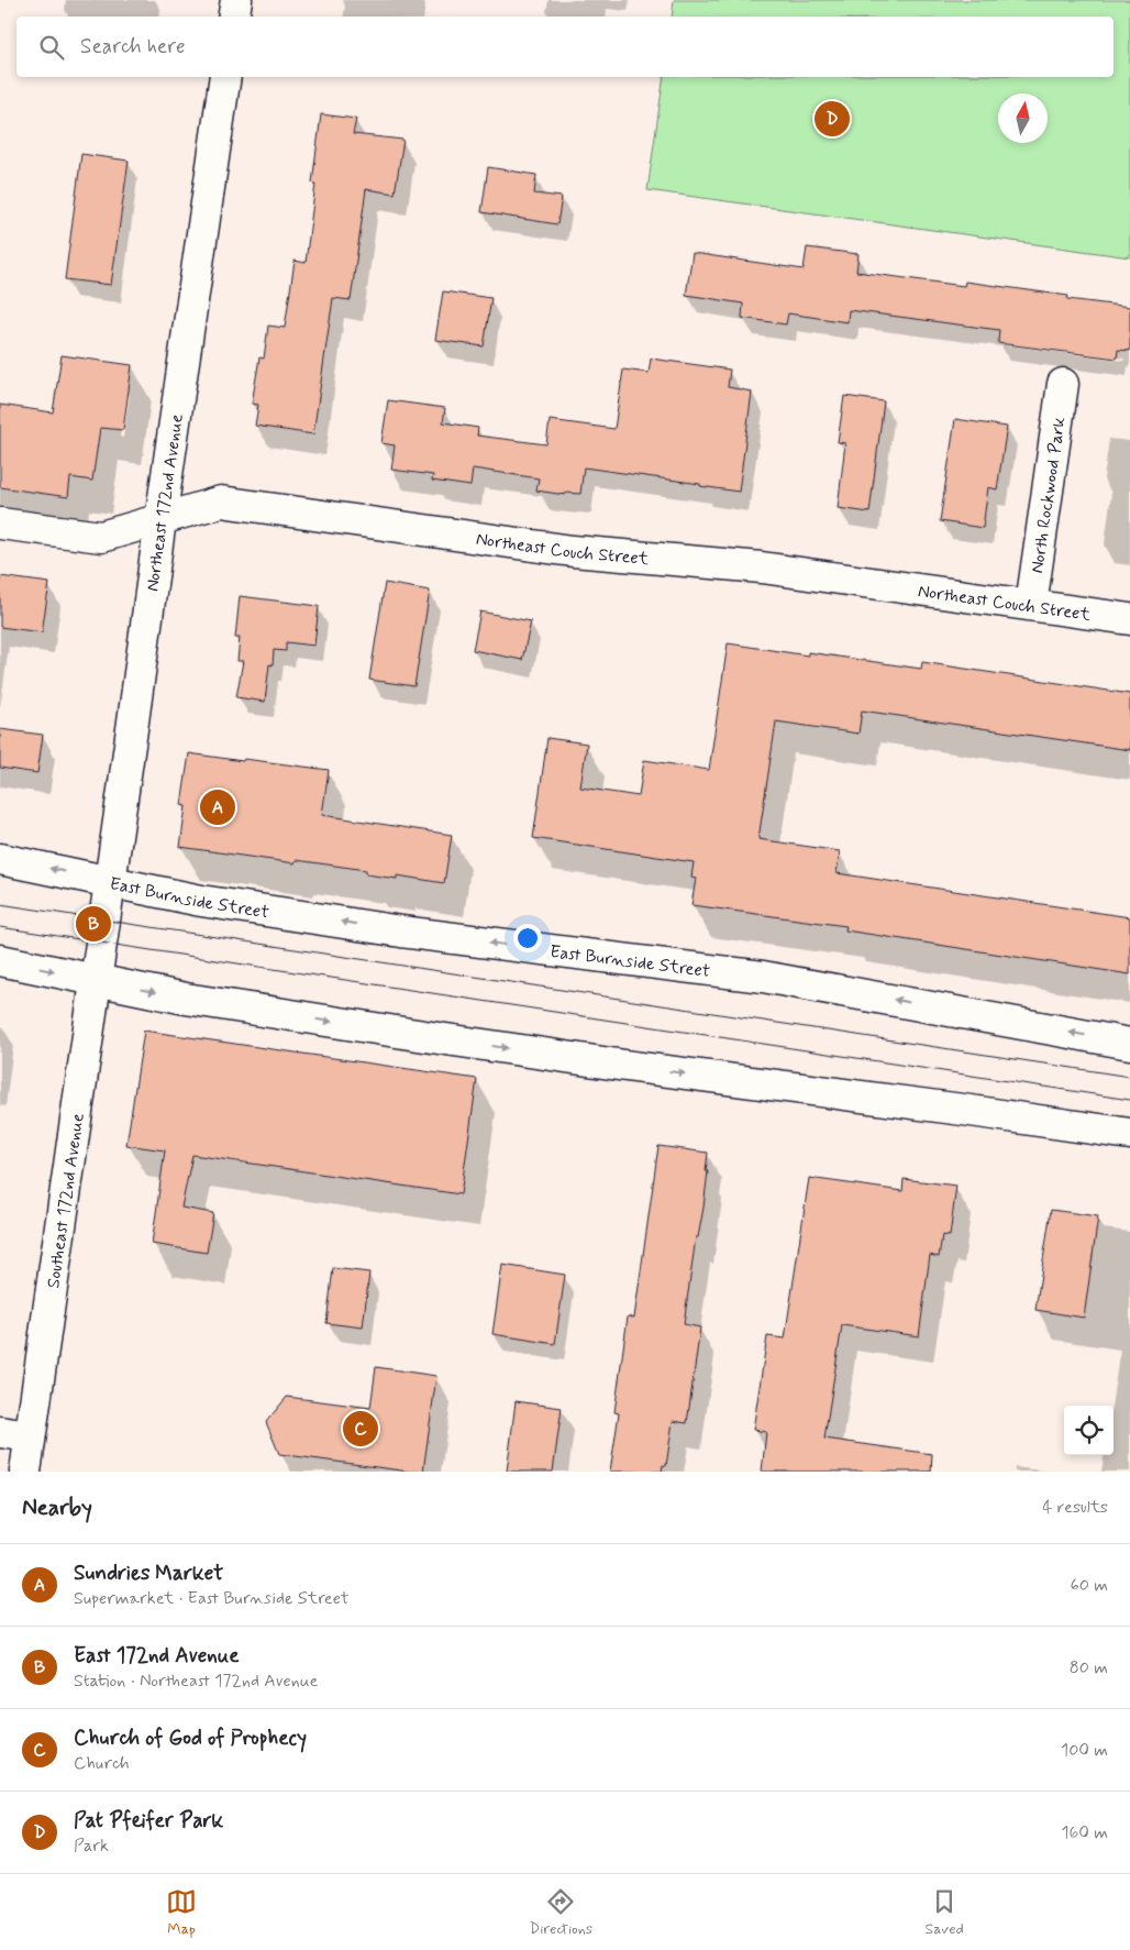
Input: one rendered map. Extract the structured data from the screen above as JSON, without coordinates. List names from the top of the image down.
{
  "streets": {
    "street": [
      "North Rockwood Park",
      "Northeast 172nd Avenue",
      "Northeast Couch Street",
      "East Burnside Street",
      "Southeast 172nd Avenue"
    ]
  },
  "crossings": [
    ["North Rockwood Park", "Northeast Couch Street"],
    ["Northeast 172nd Avenue", "Northeast Couch Street"],
    ["Northeast 172nd Avenue", "East Burnside Street"],
    ["Northeast 172nd Avenue", "Southeast 172nd Avenue"]
  ],
  "north": "top",
  "page": {
    "search": "Search here",
    "pins": [
      "D",
      "A",
      "B",
      "C"
    ],
    "heading": ["Nearby", "4 results"],
    "list": [
      {
        "mark": "A",
        "name": "Sundries Market",
        "note": "Supermarket · East Burnside Street",
        "value": "60 m"
      },
      {
        "mark": "B",
        "name": "East 172nd Avenue",
        "note": "Station · Northeast 172nd Avenue",
        "value": "80 m"
      },
      {
        "mark": "C",
        "name": "Church of God of Prophecy",
        "note": "Church",
        "value": "100 m"
      },
      {
        "mark": "D",
        "name": "Pat Pfeifer Park",
        "note": "Park",
        "value": "160 m"
      }
    ],
    "nav": ["Map", "Directions", "Saved"]
  }
}
